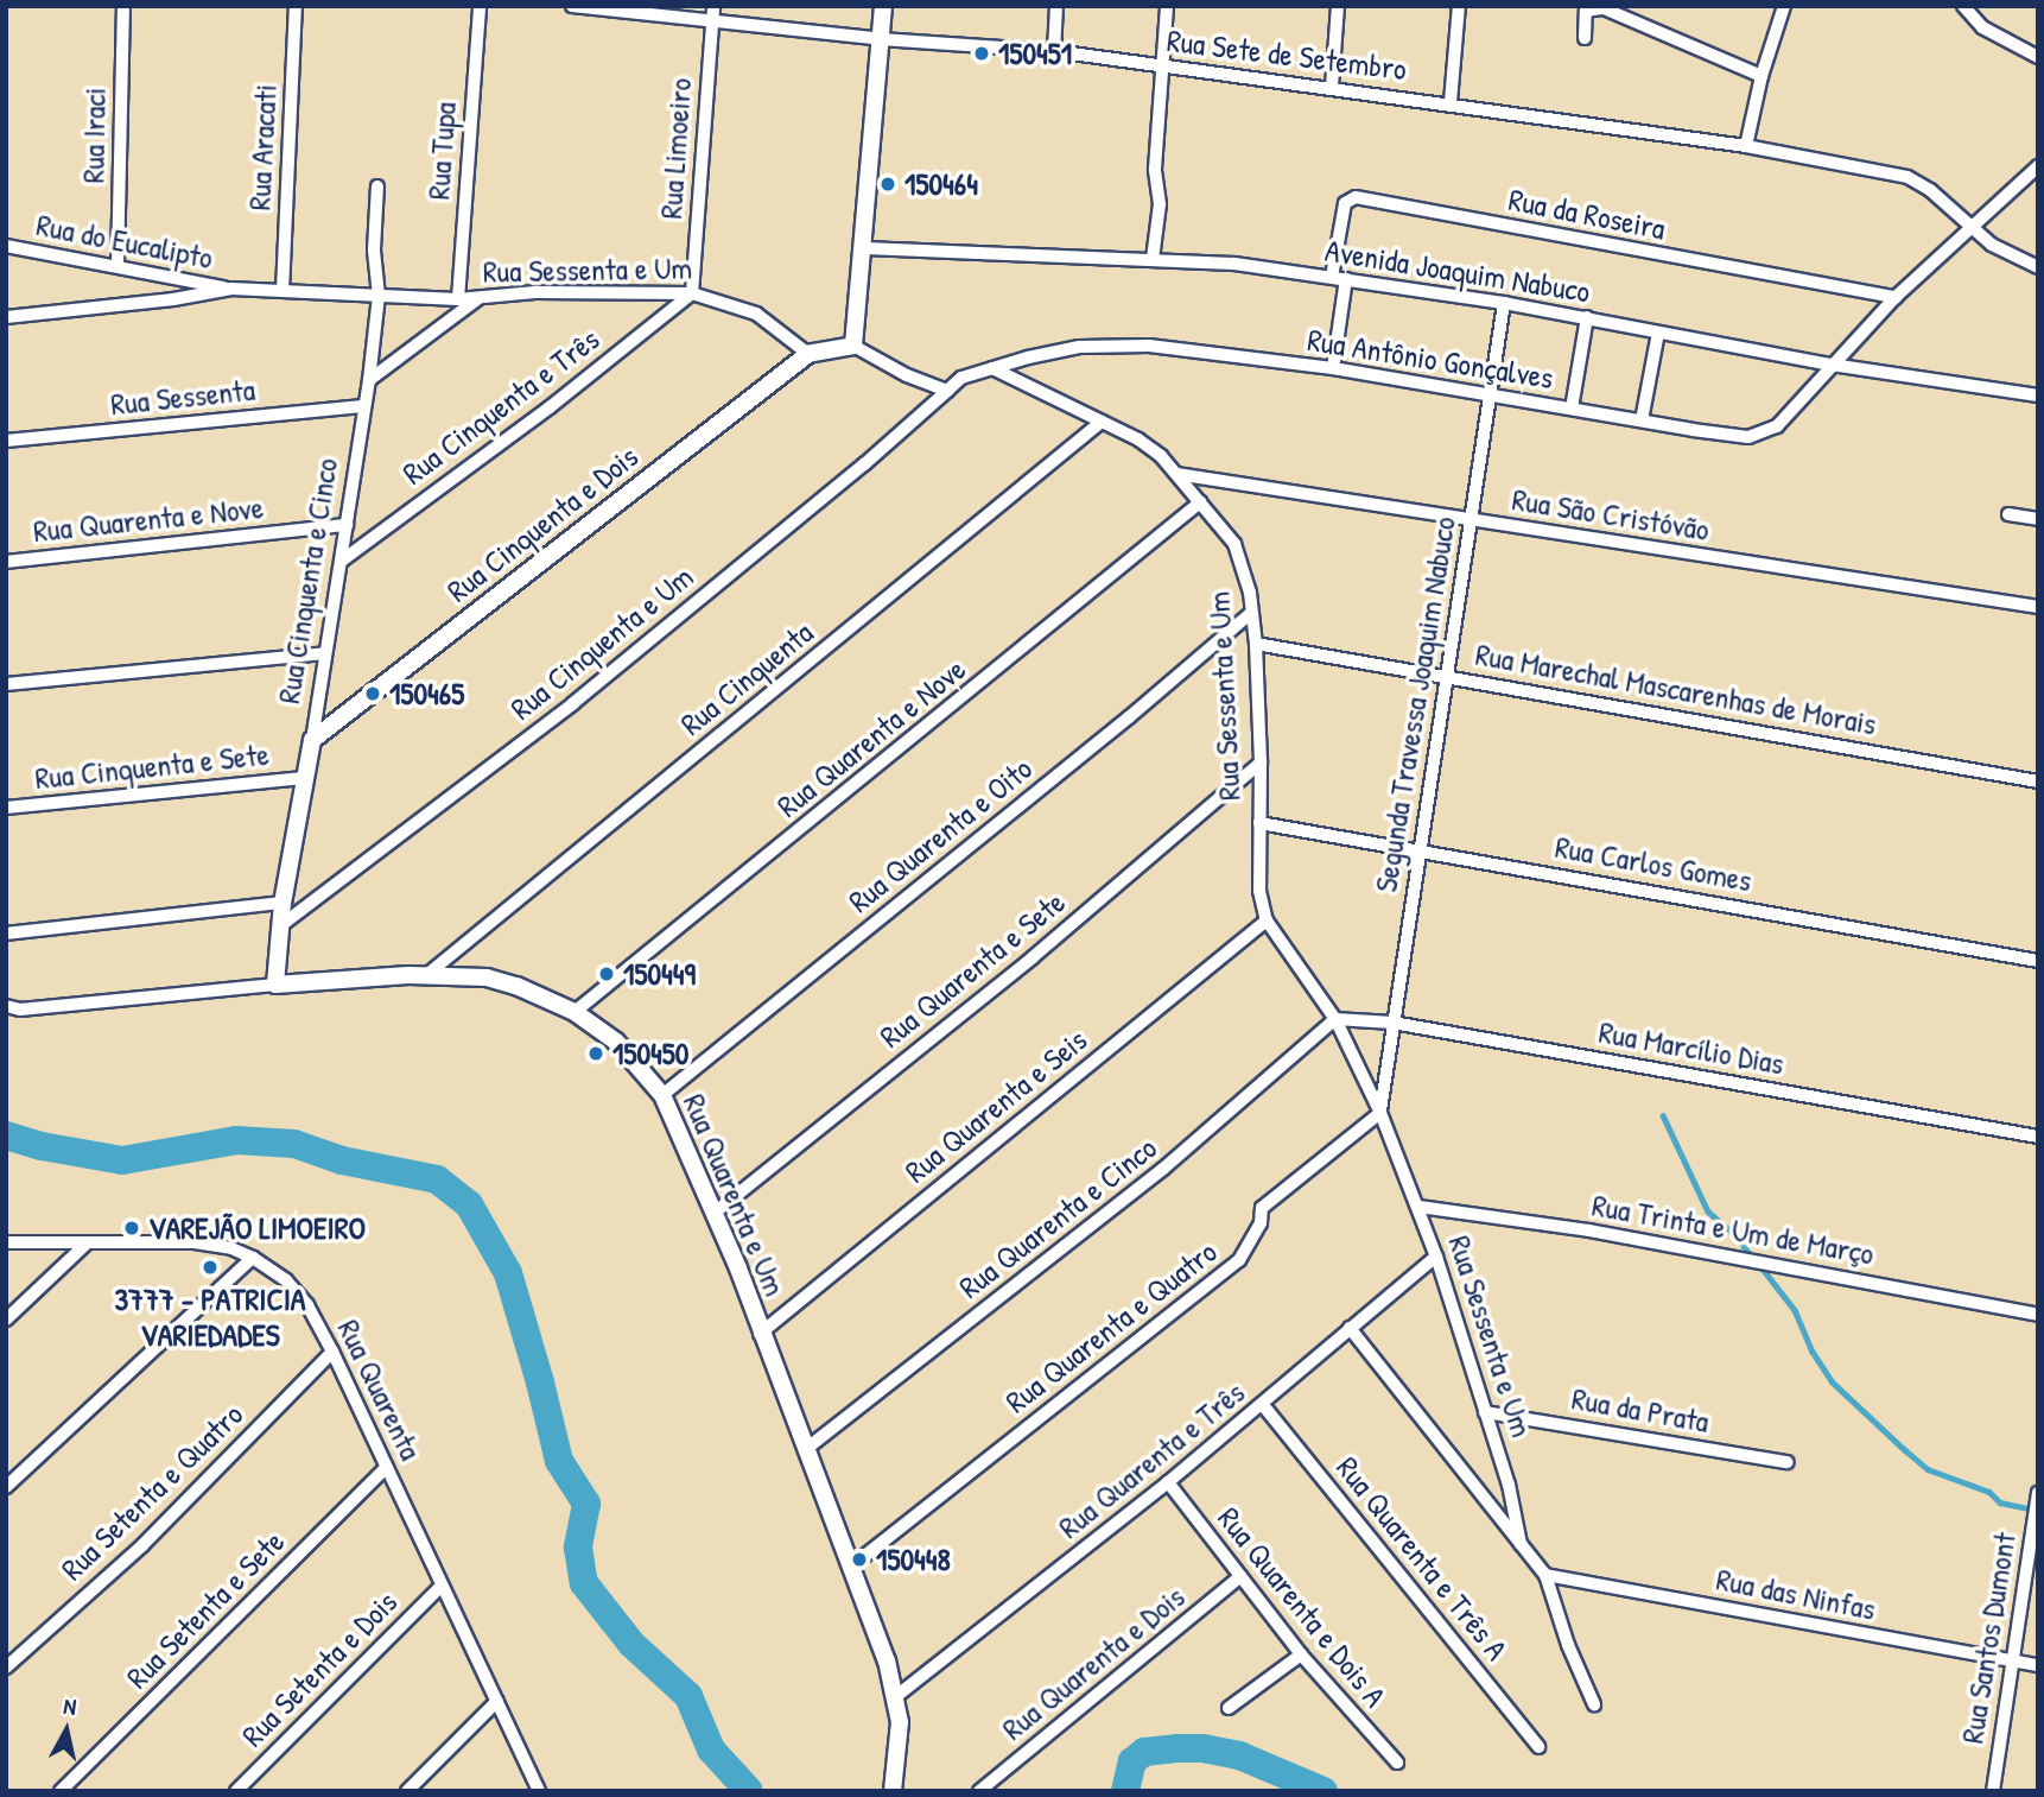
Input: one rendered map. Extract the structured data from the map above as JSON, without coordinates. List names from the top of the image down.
{
  "streets": {
    "street": [
      "Rua Sete de Setembro",
      "Rua Iraci",
      "Rua Aracati",
      "Rua Limoeiro",
      "Rua Tupa",
      "Rua da Roseira",
      "Rua do Eucalipto",
      "Rua Sessenta e Um",
      "Avenida Joaquim Nabuco",
      "Rua Antônio Gonçalves",
      "Rua Sessenta",
      "Rua Cinquenta e Três",
      "Rua São Cristóvão",
      "Rua Quarenta e Nove",
      "Rua Cinquenta e Dois",
      "Rua Cinquenta e Cinco",
      "Rua Cinquenta e Um",
      "Rua Cinquenta",
      "Rua Marechal Mascarenhas de Morais",
      "Segunda Travessa Joaquim Nabuco",
      "Rua Cinquenta e Sete",
      "Rua Quarenta e Oito",
      "Rua Carlos Gomes",
      "Rua Quarenta e Sete",
      "Rua Marcílio Dias",
      "Rua Quarenta e Seis",
      "Rua Quarenta e Um",
      "Rua Quarenta e Cinco",
      "Rua Trinta e Um de Março",
      "Rua Quarenta e Quatro",
      "Rua Quarenta",
      "Rua da Prata",
      "Rua Quarenta e Três",
      "Rua Setenta e Quatro",
      "Rua Quarenta e Três A",
      "Rua das Ninfas",
      "Rua Quarenta e Dois A",
      "Rua Setenta e Sete",
      "Rua Santos Dumont",
      "Rua Quarenta e Dois",
      "Rua Setenta e Dois"
    ]
  },
  "crossings": [
    ["Rua Sete de Setembro", "Rua Limoeiro"],
    ["Rua Sete de Setembro", "Rua Antônio Gonçalves"],
    ["Rua Iraci", "Rua do Eucalipto"],
    ["Rua Aracati", "Rua Sessenta e Um"],
    ["Rua Limoeiro", "Rua Sessenta e Um"],
    ["Rua Limoeiro", "Rua Cinquenta e Três"],
    ["Rua Tupa", "Rua Sessenta e Um"],
    ["Rua da Roseira", "Avenida Joaquim Nabuco"],
    ["Rua da Roseira", "Rua Antônio Gonçalves"],
    ["Rua do Eucalipto", "Rua Sessenta e Um"],
    ["Rua Sessenta e Um", "Rua Antônio Gonçalves"],
    ["Rua Sessenta e Um", "Rua Cinquenta e Três"],
    ["Rua Sessenta e Um", "Rua São Cristóvão"],
    ["Rua Sessenta e Um", "Rua Quarenta e Nove"],
    ["Rua Sessenta e Um", "Rua Cinquenta e Dois"],
    ["Rua Sessenta e Um", "Rua Cinquenta e Cinco"],
    ["Rua Sessenta e Um", "Rua Cinquenta"],
    ["Rua Sessenta e Um", "Rua Marechal Mascarenhas de Morais"],
    ["Rua Sessenta e Um", "Segunda Travessa Joaquim Nabuco"],
    ["Rua Sessenta e Um", "Rua Quarenta e Oito"],
    ["Rua Sessenta e Um", "Rua Carlos Gomes"],
    ["Rua Sessenta e Um", "Rua Quarenta e Sete"],
    ["Rua Sessenta e Um", "Rua Marcílio Dias"],
    ["Rua Sessenta e Um", "Rua Quarenta e Seis"],
    ["Rua Sessenta e Um", "Rua Quarenta e Cinco"],
    ["Rua Sessenta e Um", "Rua Trinta e Um de Março"],
    ["Rua Sessenta e Um", "Rua Quarenta e Quatro"],
    ["Rua Sessenta e Um", "Rua da Prata"],
    ["Rua Sessenta e Um", "Rua Quarenta e Três"],
    ["Rua Sessenta e Um", "Rua das Ninfas"],
    ["Avenida Joaquim Nabuco", "Rua Antônio Gonçalves"],
    ["Avenida Joaquim Nabuco", "Segunda Travessa Joaquim Nabuco"],
    ["Rua Antônio Gonçalves", "Segunda Travessa Joaquim Nabuco"],
    ["Rua Sessenta", "Rua Cinquenta e Cinco"],
    ["Rua Cinquenta e Três", "Rua Cinquenta e Cinco"],
    ["Rua São Cristóvão", "Segunda Travessa Joaquim Nabuco"],
    ["Rua Quarenta e Nove", "Rua Cinquenta e Cinco"],
    ["Rua Quarenta e Nove", "Rua Quarenta e Um"],
    ["Rua Cinquenta e Dois", "Rua Cinquenta e Cinco"],
    ["Rua Cinquenta e Cinco", "Rua Cinquenta e Um"],
    ["Rua Cinquenta e Cinco", "Rua Cinquenta e Sete"],
    ["Rua Cinquenta e Cinco", "Rua Quarenta e Um"],
    ["Rua Cinquenta", "Rua Quarenta e Um"],
    ["Rua Marechal Mascarenhas de Morais", "Segunda Travessa Joaquim Nabuco"],
    ["Segunda Travessa Joaquim Nabuco", "Rua Carlos Gomes"],
    ["Segunda Travessa Joaquim Nabuco", "Rua Marcílio Dias"],
    ["Segunda Travessa Joaquim Nabuco", "Rua Quarenta e Quatro"],
    ["Rua Quarenta e Oito", "Rua Quarenta e Um"],
    ["Rua Quarenta e Sete", "Rua Quarenta e Um"],
    ["Rua Marcílio Dias", "Rua Quarenta e Cinco"],
    ["Rua Quarenta e Seis", "Rua Quarenta e Um"],
    ["Rua Quarenta e Um", "Rua Quarenta e Cinco"],
    ["Rua Quarenta e Um", "Rua Quarenta e Quatro"],
    ["Rua Quarenta e Um", "Rua Quarenta e Três"],
    ["Rua Quarenta", "Rua Setenta e Quatro"],
    ["Rua Quarenta", "Rua Setenta e Sete"],
    ["Rua Quarenta", "Rua Setenta e Dois"],
    ["Rua Quarenta e Três", "Rua Quarenta e Três A"],
    ["Rua Quarenta e Três", "Rua Quarenta e Dois A"],
    ["Rua das Ninfas", "Rua Santos Dumont"],
    ["Rua Quarenta e Dois A", "Rua Quarenta e Dois"]
  ],
  "places": [
    "150451",
    "150464",
    "150465",
    "150449",
    "150450",
    "VAREJÃO LIMOEIRO",
    "3777 - PATRICIA VARIEDADES",
    "150448"
  ],
  "north": "top"
}
